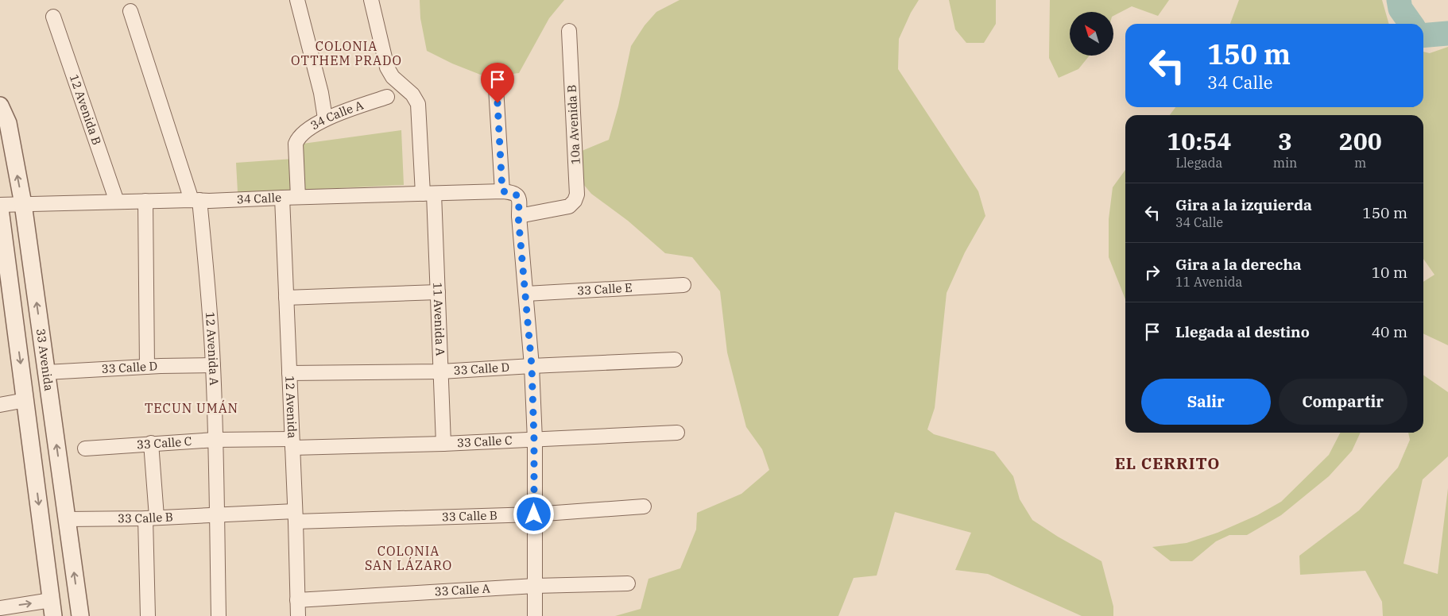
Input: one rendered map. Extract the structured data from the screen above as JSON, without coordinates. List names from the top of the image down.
{
  "streets": {
    "street": [
      "12 Avenida B",
      "34 Calle A",
      "10a Avenida B",
      "34 Calle",
      "33 Calle E",
      "11 Avenida A",
      "12 Avenida A",
      "33 Avenida",
      "33 Calle D",
      "12 Avenida",
      "33 Calle C",
      "33 Calle B",
      "33 Calle A"
    ]
  },
  "crossings": [
    ["12 Avenida B", "34 Calle"],
    ["34 Calle A", "34 Calle"],
    ["10a Avenida B", "34 Calle"],
    ["34 Calle", "11 Avenida A"],
    ["34 Calle", "12 Avenida A"],
    ["34 Calle", "33 Avenida"],
    ["34 Calle", "12 Avenida"],
    ["11 Avenida A", "33 Calle D"],
    ["11 Avenida A", "33 Calle C"],
    ["12 Avenida A", "33 Calle D"],
    ["12 Avenida A", "33 Calle C"],
    ["12 Avenida A", "33 Calle B"],
    ["33 Avenida", "33 Calle D"],
    ["33 Avenida", "33 Calle B"],
    ["33 Calle D", "12 Avenida"],
    ["12 Avenida", "33 Calle C"],
    ["12 Avenida", "33 Calle B"],
    ["12 Avenida", "33 Calle A"]
  ],
  "districts": [
    "COLONIA OTTHEM PRADO",
    "TECUN UMÁN",
    "EL CERRITO",
    "COLONIA SAN LÁZARO"
  ],
  "north": "top left",
  "page": {
    "turn": ["150 m", "34 Calle"],
    "eta": [
      "10:54",
      "Llegada",
      "3",
      "min",
      "200",
      "m"
    ],
    "list": [
      {
        "name": "Gira a la izquierda",
        "note": "34 Calle",
        "value": "150 m"
      },
      {
        "name": "Gira a la derecha",
        "note": "11 Avenida",
        "value": "10 m"
      },
      {
        "name": "Llegada al destino",
        "value": "40 m"
      }
    ],
    "buttons": ["Salir", "Compartir"]
  }
}
